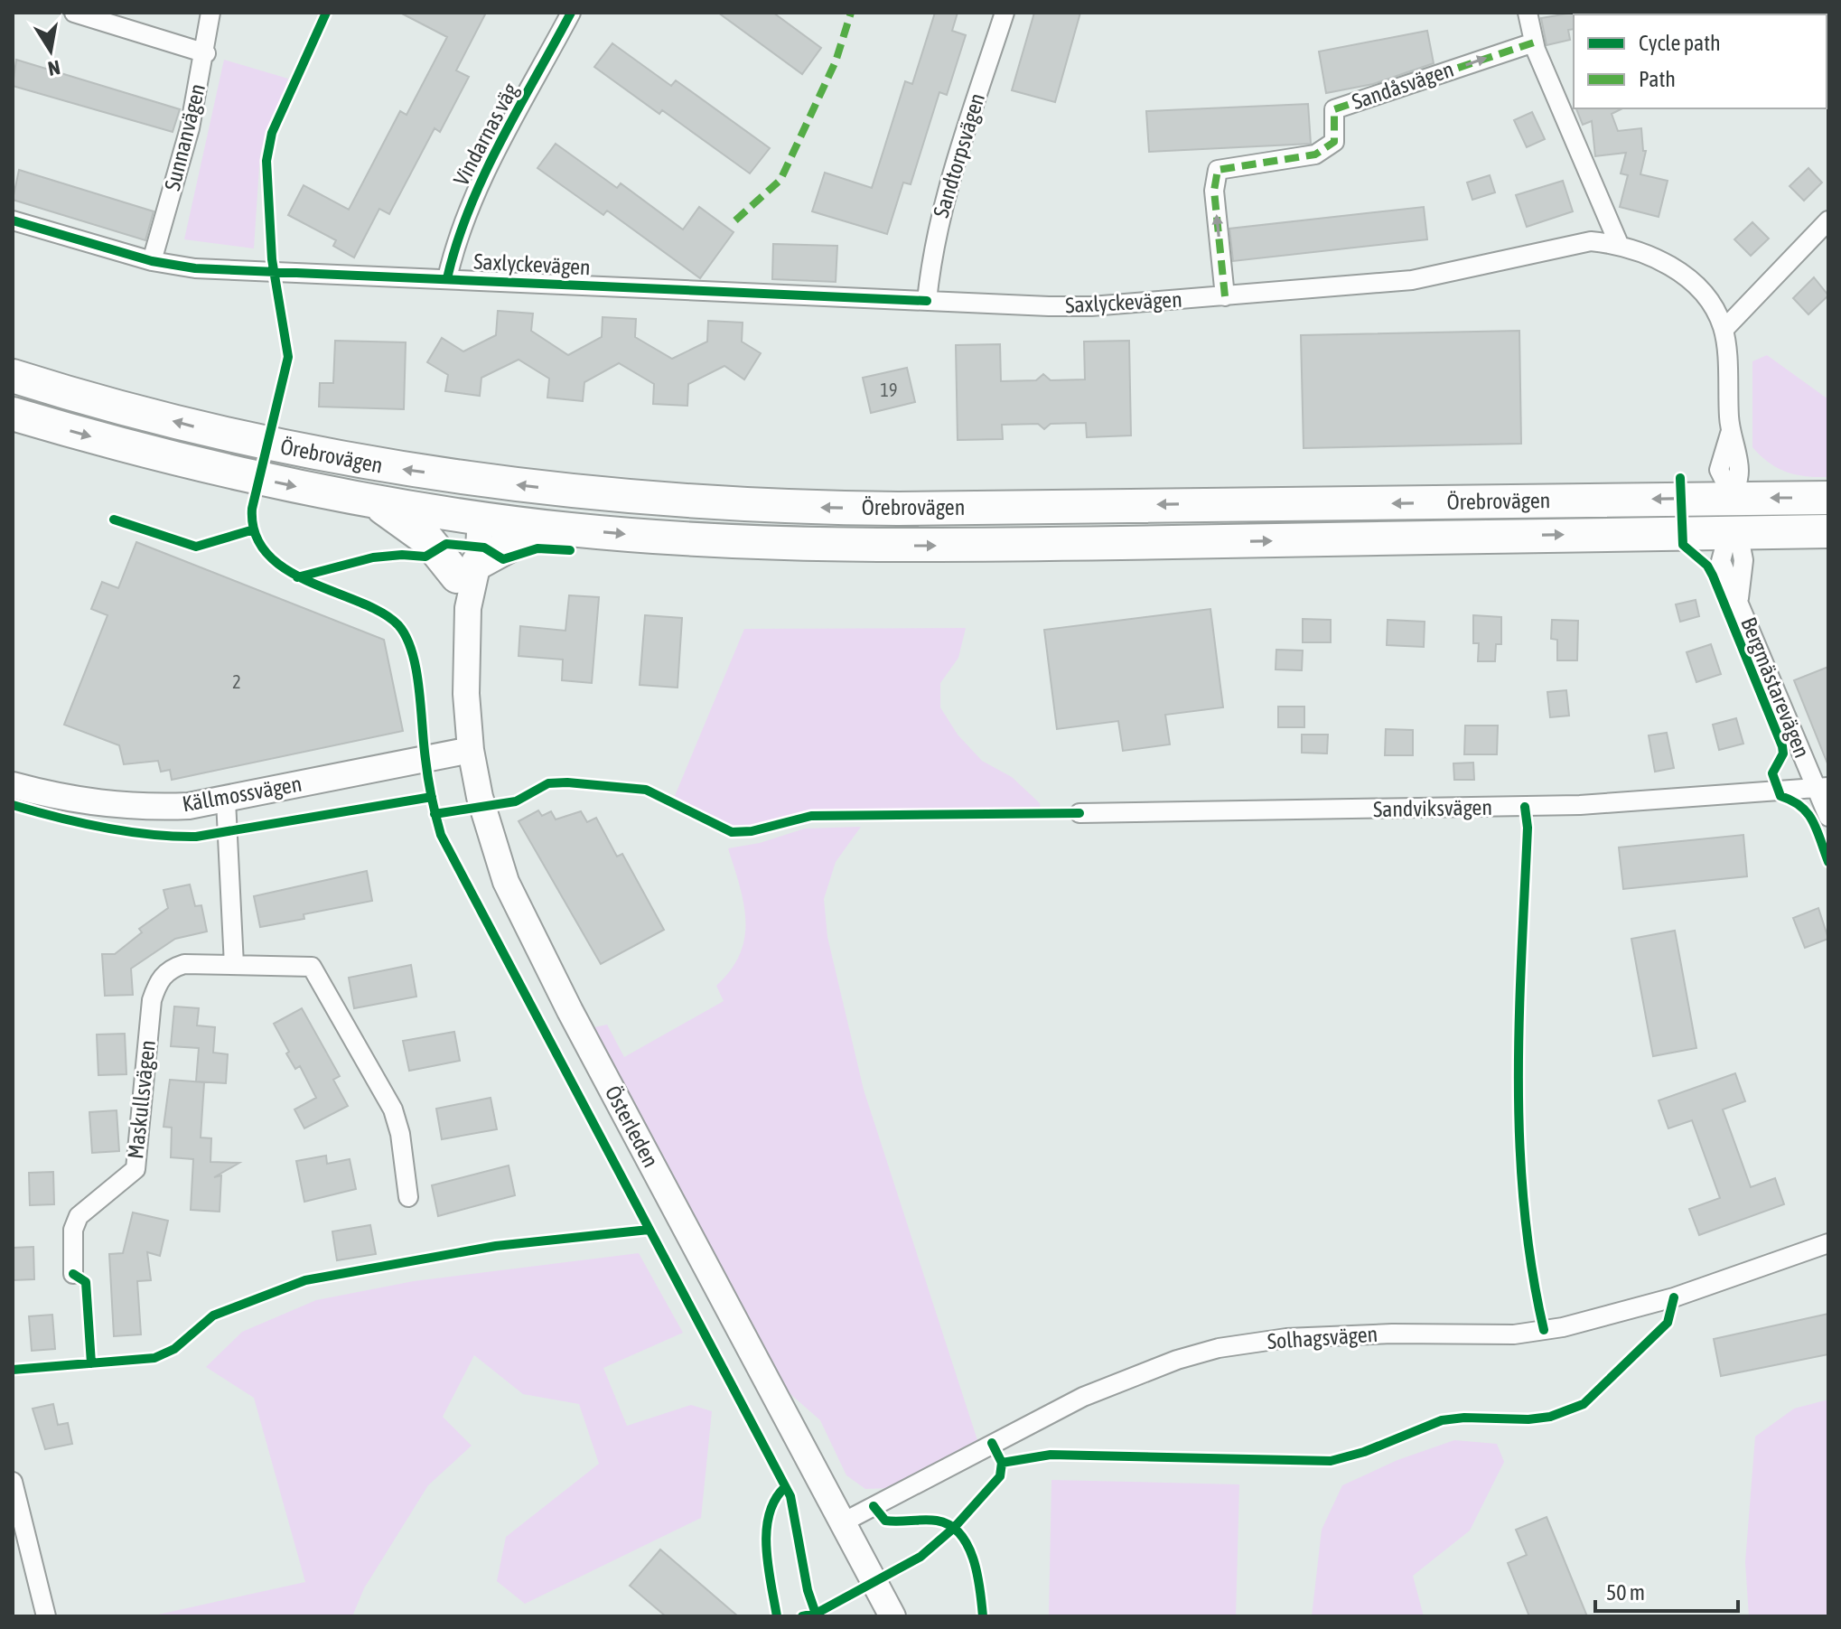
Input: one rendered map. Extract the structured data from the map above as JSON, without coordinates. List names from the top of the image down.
{
  "streets": {
    "highway": ["Örebrovägen"],
    "main road": ["Källmossvägen", "Österleden"],
    "street": [
      "Sandåsvägen",
      "Vindarnas väg",
      "Sunnanvägen",
      "Sandtorpsvägen",
      "Saxlyckevägen",
      "Bergmästarevägen",
      "Sandviksvägen",
      "Maskullsvägen",
      "Solhagsvägen"
    ]
  },
  "crossings": [
    ["Sandåsvägen", "Saxlyckevägen"],
    ["Vindarnas väg", "Saxlyckevägen"],
    ["Sunnanvägen", "Saxlyckevägen"],
    ["Sandtorpsvägen", "Saxlyckevägen"],
    ["Örebrovägen", "Bergmästarevägen"],
    ["Örebrovägen", "Österleden"],
    ["Bergmästarevägen", "Sandviksvägen"],
    ["Källmossvägen", "Österleden"],
    ["Österleden", "Solhagsvägen"]
  ],
  "one_way": ["Sandåsvägen"],
  "house_numbers": ["19", "2"],
  "legend": ["Cycle path", "Path"],
  "scale_bar": "50 m",
  "north": "bottom"
}
